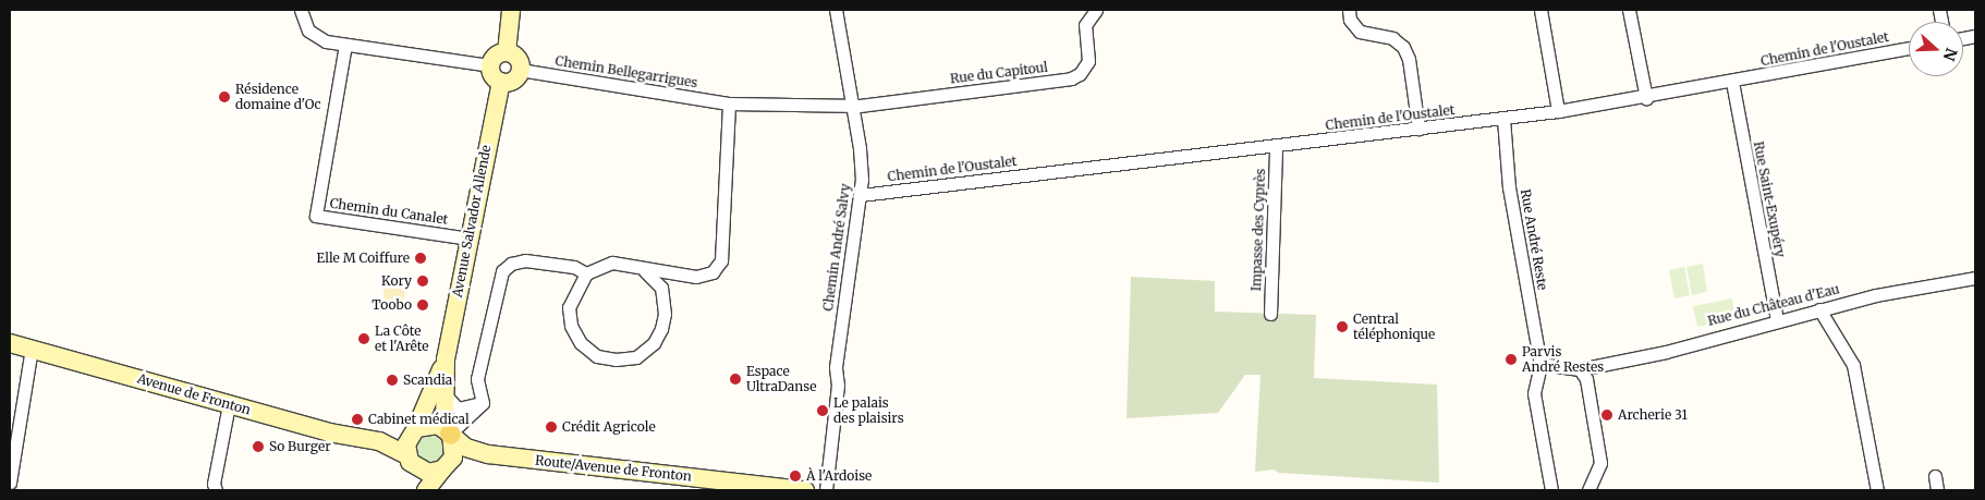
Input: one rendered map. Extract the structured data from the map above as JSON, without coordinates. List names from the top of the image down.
{
  "streets": {
    "main road": ["Avenue Salvador Allende", "Avenue de Fronton", "Route/Avenue de Fronton"],
    "street": [
      "Chemin de l'Oustalet",
      "Chemin Bellegarrigues",
      "Rue du Capitoul",
      "Rue Saint-Exupéry",
      "Chemin du Canalet",
      "Impasse des Cyprès",
      "Rue André Reste",
      "Chemin André Salvy",
      "Rue du Château d'Eau"
    ]
  },
  "crossings": [
    ["Chemin de l'Oustalet", "Rue Saint-Exupéry"],
    ["Chemin de l'Oustalet", "Impasse des Cyprès"],
    ["Chemin de l'Oustalet", "Rue André Reste"],
    ["Chemin de l'Oustalet", "Chemin André Salvy"],
    ["Chemin Bellegarrigues", "Rue du Capitoul"],
    ["Chemin Bellegarrigues", "Avenue Salvador Allende"],
    ["Chemin Bellegarrigues", "Chemin André Salvy"],
    ["Rue du Capitoul", "Chemin André Salvy"],
    ["Rue Saint-Exupéry", "Rue du Château d'Eau"],
    ["Chemin du Canalet", "Avenue Salvador Allende"],
    ["Avenue Salvador Allende", "Avenue de Fronton"]
  ],
  "places": [
    "Résidence domaine d'Oc",
    "Elle M Coiffure",
    "Kory",
    "Toobo",
    "Central téléphonique",
    "La Côte et l'Arête",
    "Parvis André Restes",
    "Espace UltraDanse",
    "Scandia",
    "Le palais des plaisirs",
    "Archerie 31",
    "Cabinet médical",
    "Crédit Agricole",
    "So Burger",
    "À l'Ardoise"
  ],
  "north": "right"
}
